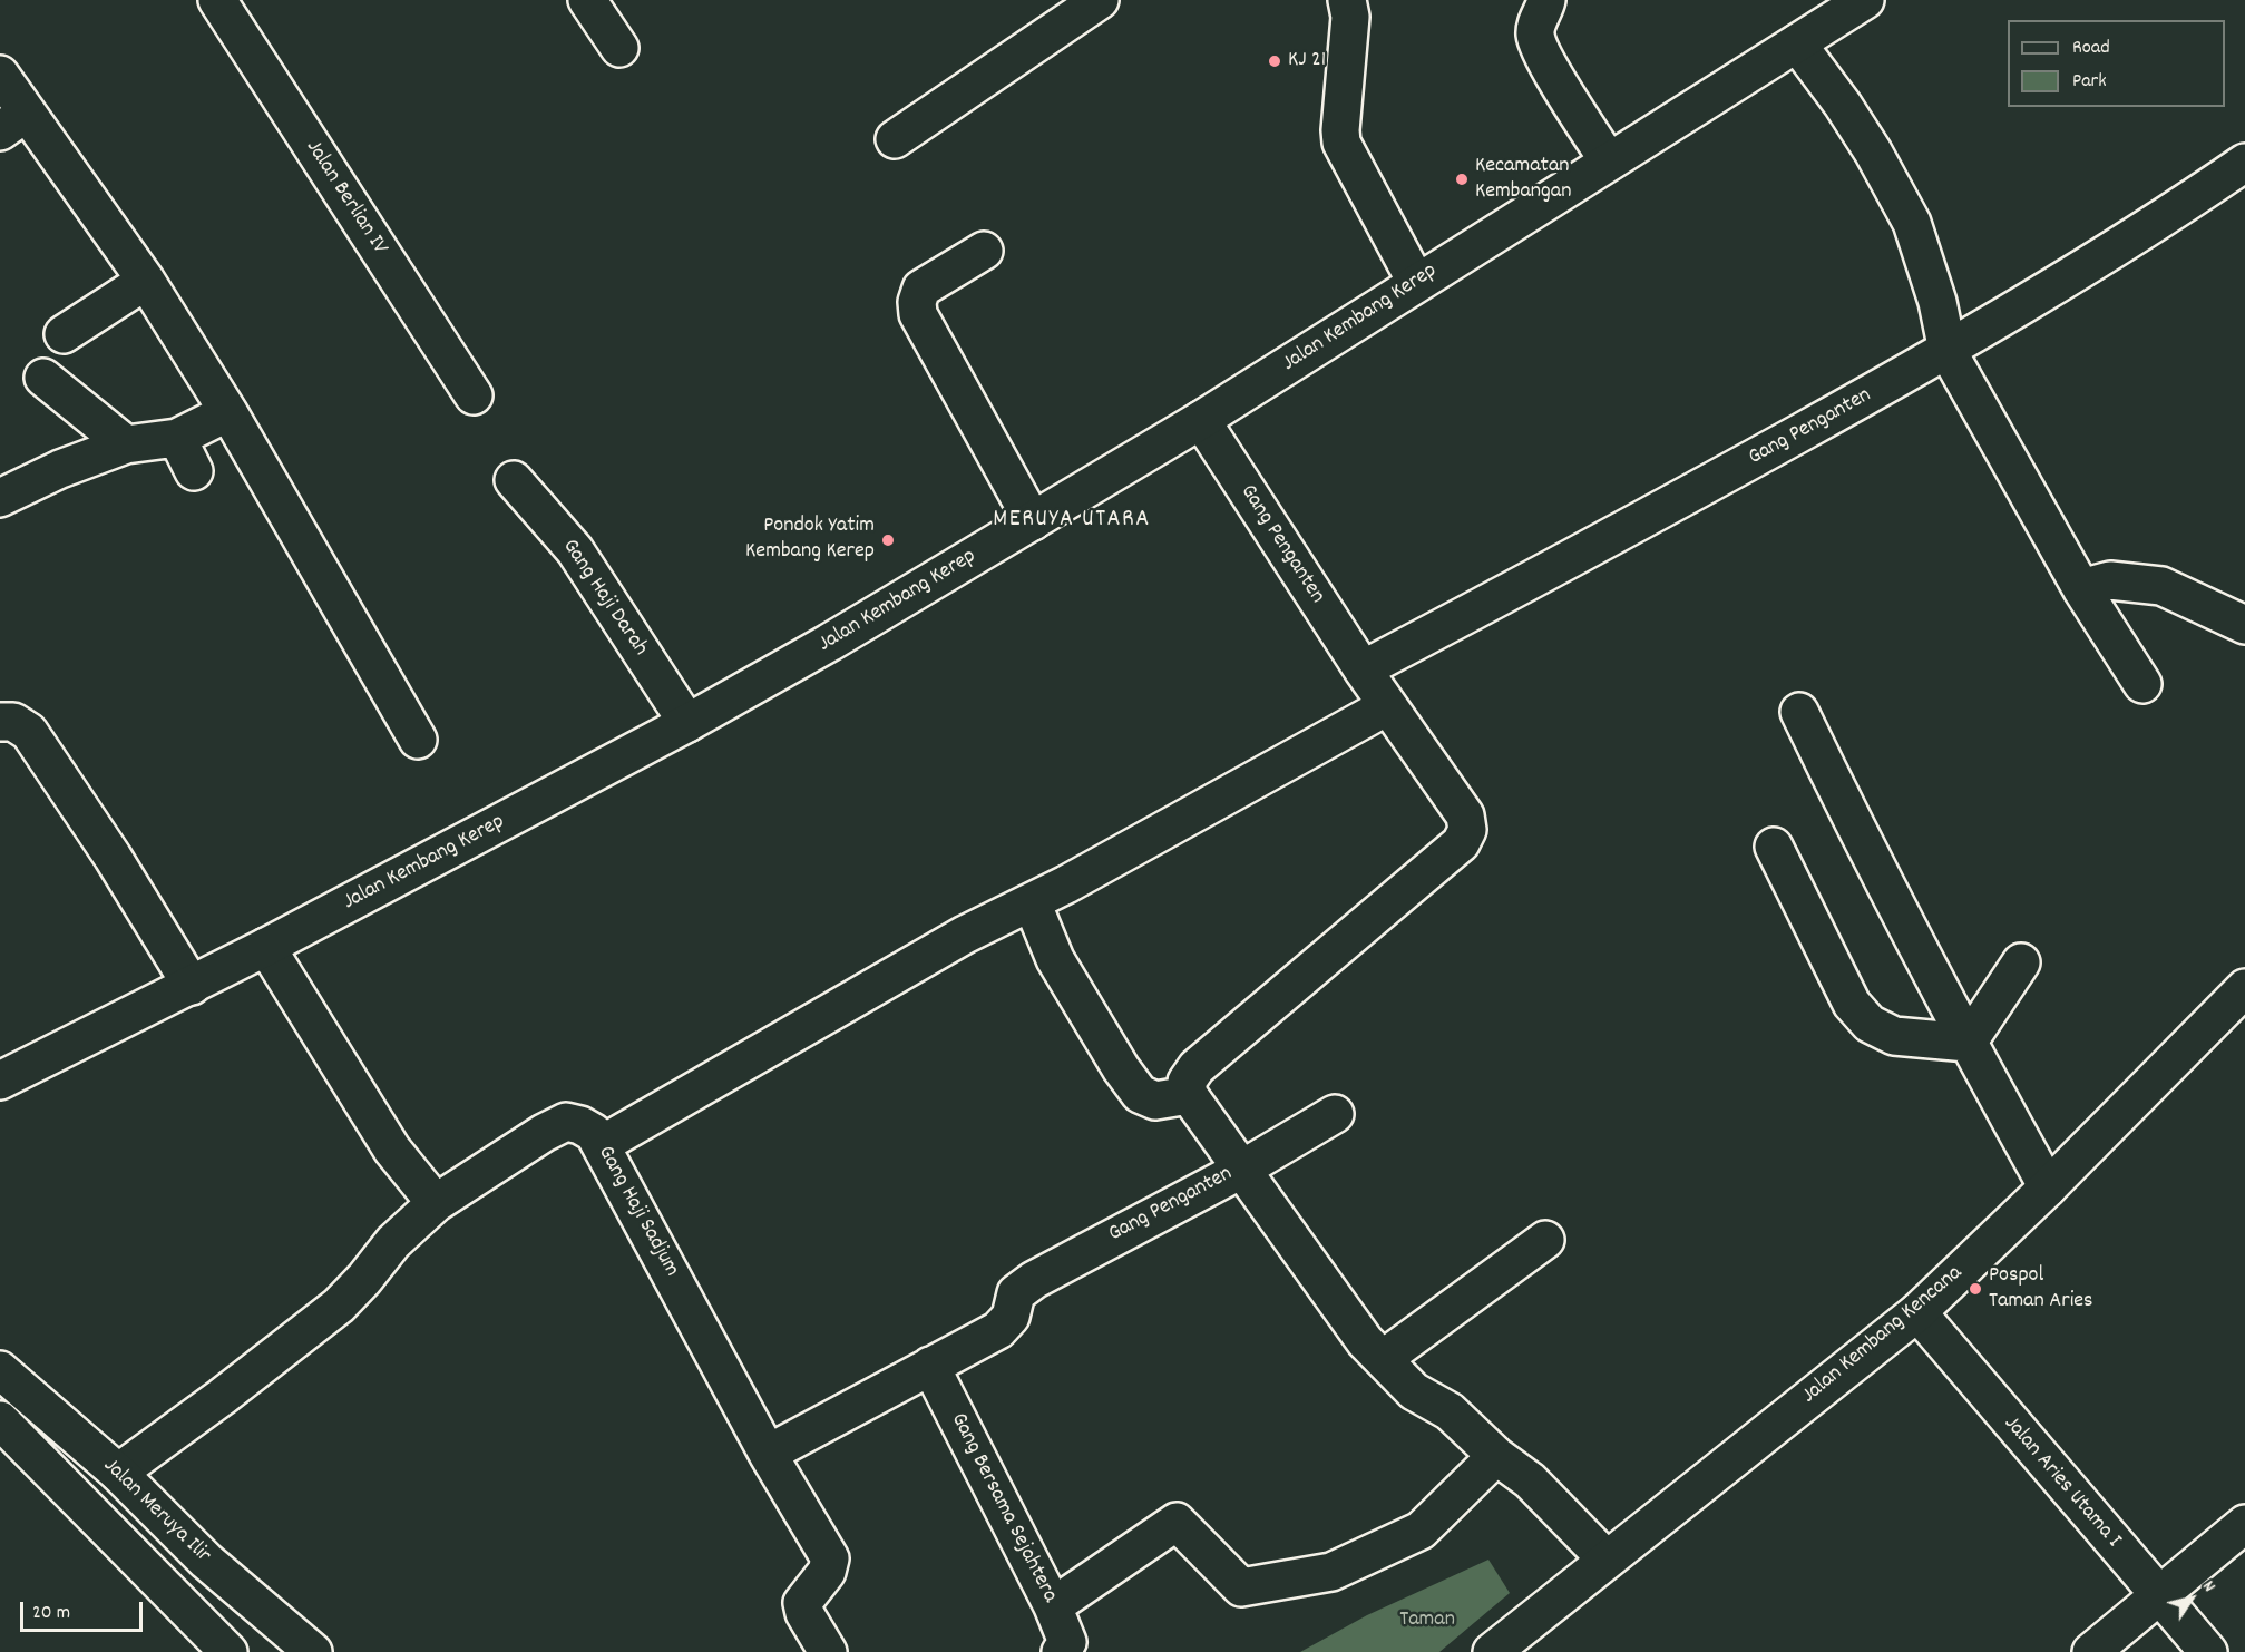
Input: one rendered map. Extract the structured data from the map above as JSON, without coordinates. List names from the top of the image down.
{
  "streets": {
    "street": [
      "Jalan Berlian IV",
      "Jalan Kembang Kerep",
      "Gang Penganten",
      "Gang Haji Darah",
      "Gang Haji Sadjum",
      "Jalan Kembang Kencana",
      "Jalan Aries Utama I",
      "Gang Bersama Sejahtera",
      "Jalan Meruya Ilir"
    ]
  },
  "crossings": [
    ["Jalan Kembang Kerep", "Gang Penganten"],
    ["Jalan Kembang Kerep", "Gang Haji Darah"],
    ["Gang Penganten", "Gang Haji Sadjum"],
    ["Gang Penganten", "Gang Bersama Sejahtera"],
    ["Gang Haji Sadjum", "Jalan Meruya Ilir"],
    ["Jalan Kembang Kencana", "Jalan Aries Utama I"]
  ],
  "districts": ["MERUYA UTARA"],
  "parks": ["Taman"],
  "places": [
    "KJ 21",
    "Kecamatan Kembangan",
    "Pondok Yatim Kembang Kerep",
    "Pospol Taman Aries"
  ],
  "legend": ["Road", "Park"],
  "scale_bar": "20 m",
  "north": "top right"
}
